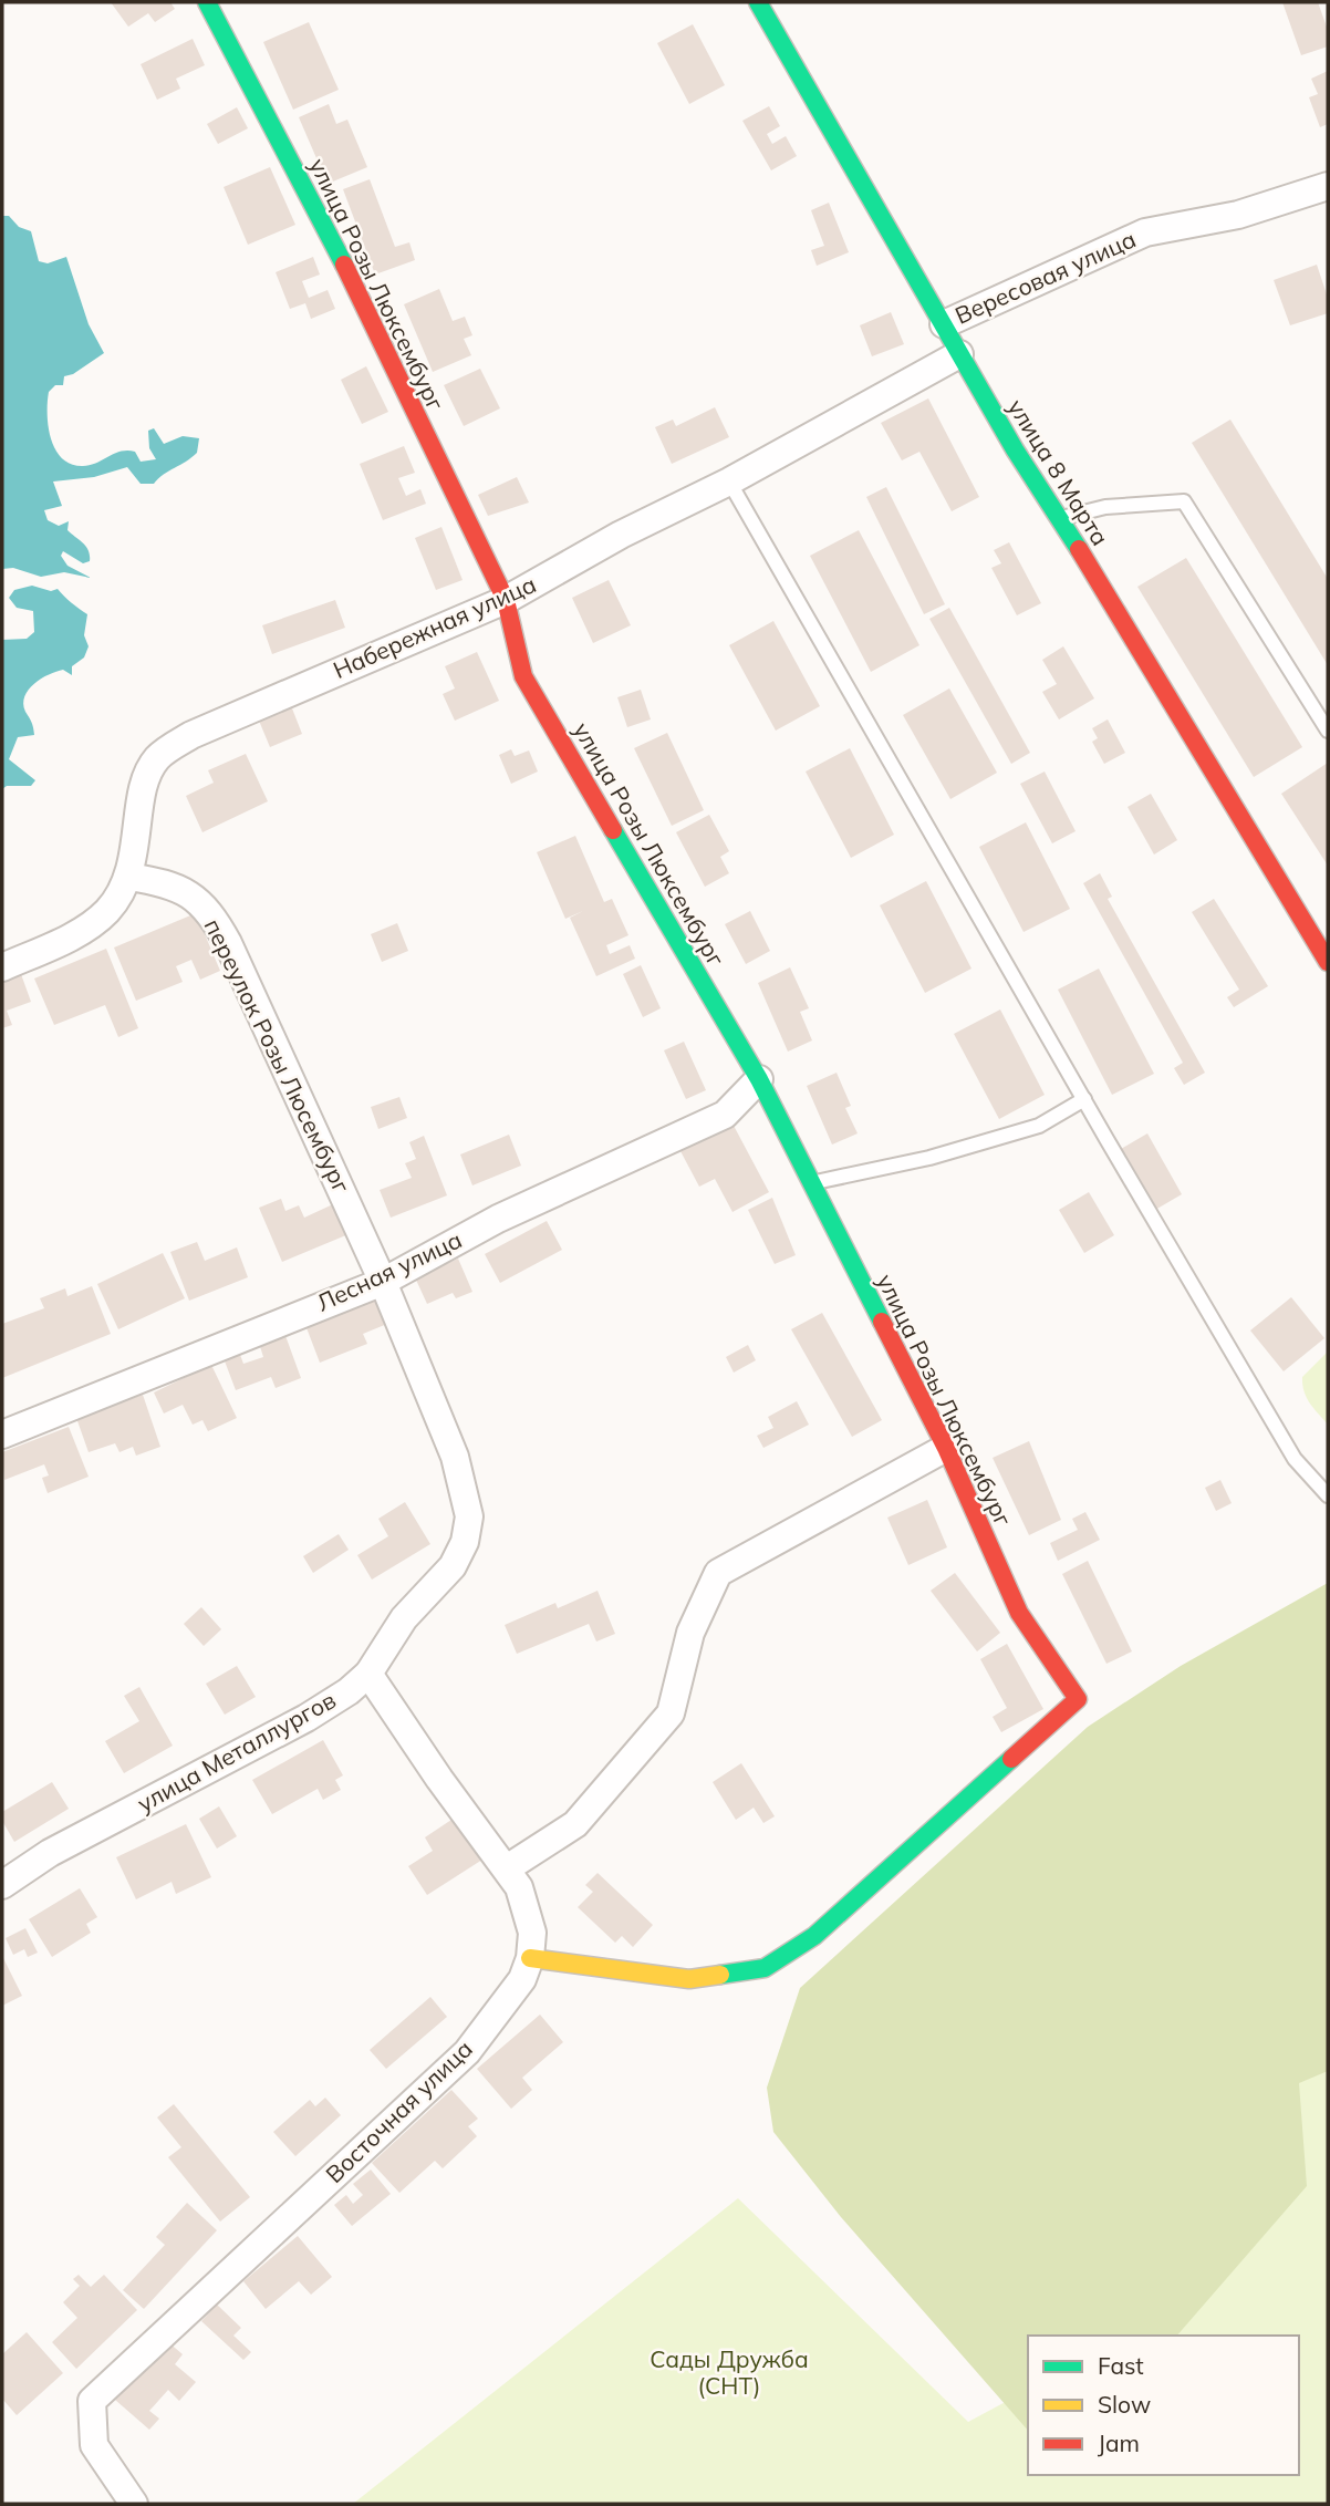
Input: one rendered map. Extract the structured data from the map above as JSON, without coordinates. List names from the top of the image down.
{
  "streets": {
    "street": [
      "Вересовая улица",
      "улица Розы Люксембург",
      "улица 8 Марта",
      "Набережная улица",
      "переулок Розы Люсембург",
      "Лесная улица",
      "улица Металлургов",
      "Восточная улица"
    ]
  },
  "crossings": [
    ["Вересовая улица", "улица 8 Марта"],
    ["улица Розы Люксембург", "Набережная улица"],
    ["улица Розы Люксембург", "Лесная улица"],
    ["улица Розы Люксембург", "Восточная улица"],
    ["улица 8 Марта", "Набережная улица"],
    ["Набережная улица", "переулок Розы Люсембург"],
    ["переулок Розы Люсембург", "Лесная улица"],
    ["переулок Розы Люсембург", "улица Металлургов"],
    ["Лесная улица", "улица Металлургов"],
    ["улица Металлургов", "Восточная улица"]
  ],
  "parks": ["Сады Дружба (СНТ)"],
  "legend": ["Fast", "Slow", "Jam"]
}
